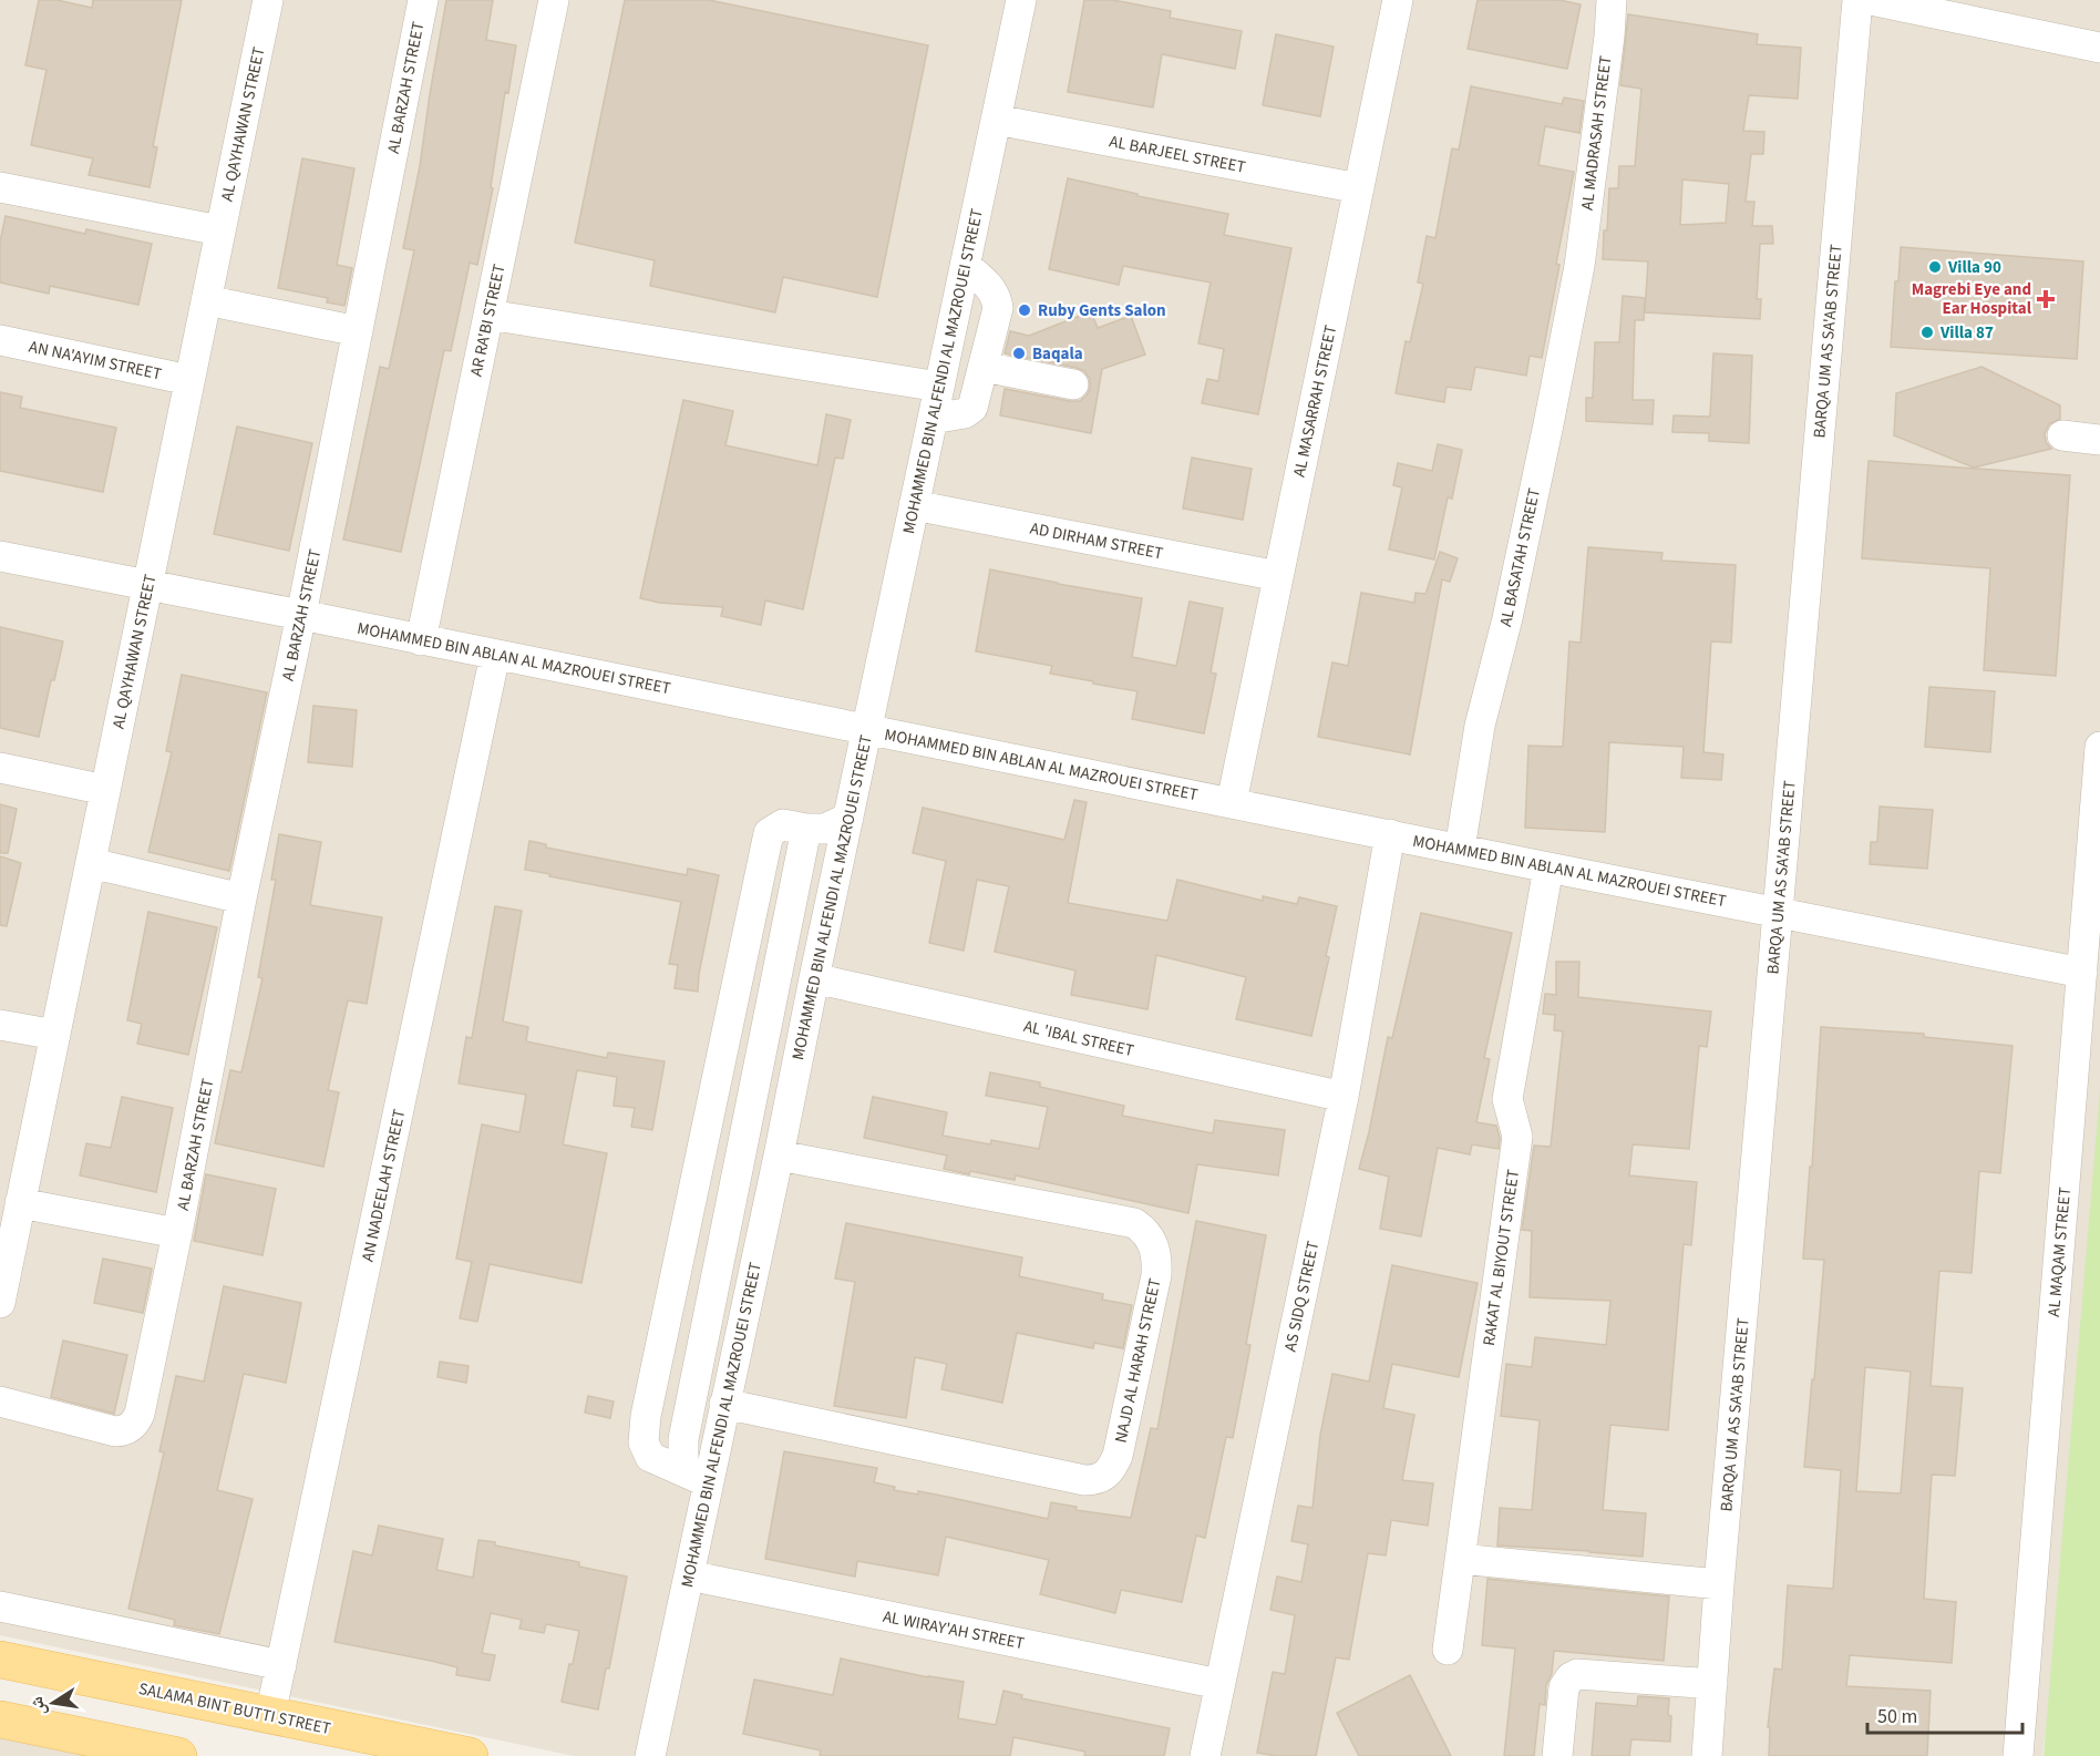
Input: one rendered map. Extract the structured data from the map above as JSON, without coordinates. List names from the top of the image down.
{
  "streets": {
    "main road": ["SALAMA BINT BUTTI STREET"],
    "street": [
      "AL BARZAH STREET",
      "AL QAYHAWAN STREET",
      "AL MADRASAH STREET",
      "AL BARJEEL STREET",
      "AR RA'BI STREET",
      "BARQA UM AS SA'AB STREET",
      "AN NA'AYIM STREET",
      "MOHAMMED BIN ALFENDI AL MAZROUEI STREET",
      "AL MASARRAH STREET",
      "AD DIRHAM STREET",
      "AL BASATAH STREET",
      "MOHAMMED BIN ABLAN AL MAZROUEI STREET",
      "AL 'IBAL STREET",
      "AN NADEELAH STREET",
      "AL MAQAM STREET",
      "RAKAT AL BIYOUT STREET",
      "AS SIDQ STREET",
      "NAJD AL HARAH STREET",
      "AL WIRAY'AH STREET"
    ]
  },
  "crossings": [
    ["AL BARZAH STREET", "AL QAYHAWAN STREET"],
    ["AL BARZAH STREET", "MOHAMMED BIN ABLAN AL MAZROUEI STREET"],
    ["AL QAYHAWAN STREET", "AN NA'AYIM STREET"],
    ["AL QAYHAWAN STREET", "MOHAMMED BIN ABLAN AL MAZROUEI STREET"],
    ["AL MADRASAH STREET", "AL BASATAH STREET"],
    ["AL BARJEEL STREET", "MOHAMMED BIN ALFENDI AL MAZROUEI STREET"],
    ["AL BARJEEL STREET", "AL MASARRAH STREET"],
    ["AR RA'BI STREET", "MOHAMMED BIN ABLAN AL MAZROUEI STREET"],
    ["BARQA UM AS SA'AB STREET", "MOHAMMED BIN ABLAN AL MAZROUEI STREET"],
    ["MOHAMMED BIN ALFENDI AL MAZROUEI STREET", "AD DIRHAM STREET"],
    ["MOHAMMED BIN ALFENDI AL MAZROUEI STREET", "MOHAMMED BIN ABLAN AL MAZROUEI STREET"],
    ["MOHAMMED BIN ALFENDI AL MAZROUEI STREET", "AL 'IBAL STREET"],
    ["MOHAMMED BIN ALFENDI AL MAZROUEI STREET", "NAJD AL HARAH STREET"],
    ["MOHAMMED BIN ALFENDI AL MAZROUEI STREET", "AL WIRAY'AH STREET"],
    ["AL MASARRAH STREET", "AD DIRHAM STREET"],
    ["AL MASARRAH STREET", "MOHAMMED BIN ABLAN AL MAZROUEI STREET"],
    ["AL BASATAH STREET", "MOHAMMED BIN ABLAN AL MAZROUEI STREET"],
    ["MOHAMMED BIN ABLAN AL MAZROUEI STREET", "AN NADEELAH STREET"],
    ["MOHAMMED BIN ABLAN AL MAZROUEI STREET", "AL MAQAM STREET"],
    ["MOHAMMED BIN ABLAN AL MAZROUEI STREET", "RAKAT AL BIYOUT STREET"],
    ["MOHAMMED BIN ABLAN AL MAZROUEI STREET", "AS SIDQ STREET"],
    ["AL 'IBAL STREET", "AS SIDQ STREET"],
    ["AN NADEELAH STREET", "SALAMA BINT BUTTI STREET"],
    ["AS SIDQ STREET", "AL WIRAY'AH STREET"]
  ],
  "places": {
    "other": [
      "Villa 90",
      "Ruby Gents Salon",
      "Villa 87",
      "Baqala"
    ],
    "health": ["Magrebi Eye and Ear Hospital"]
  },
  "scale_bar": "50 m",
  "north": "left"
}
